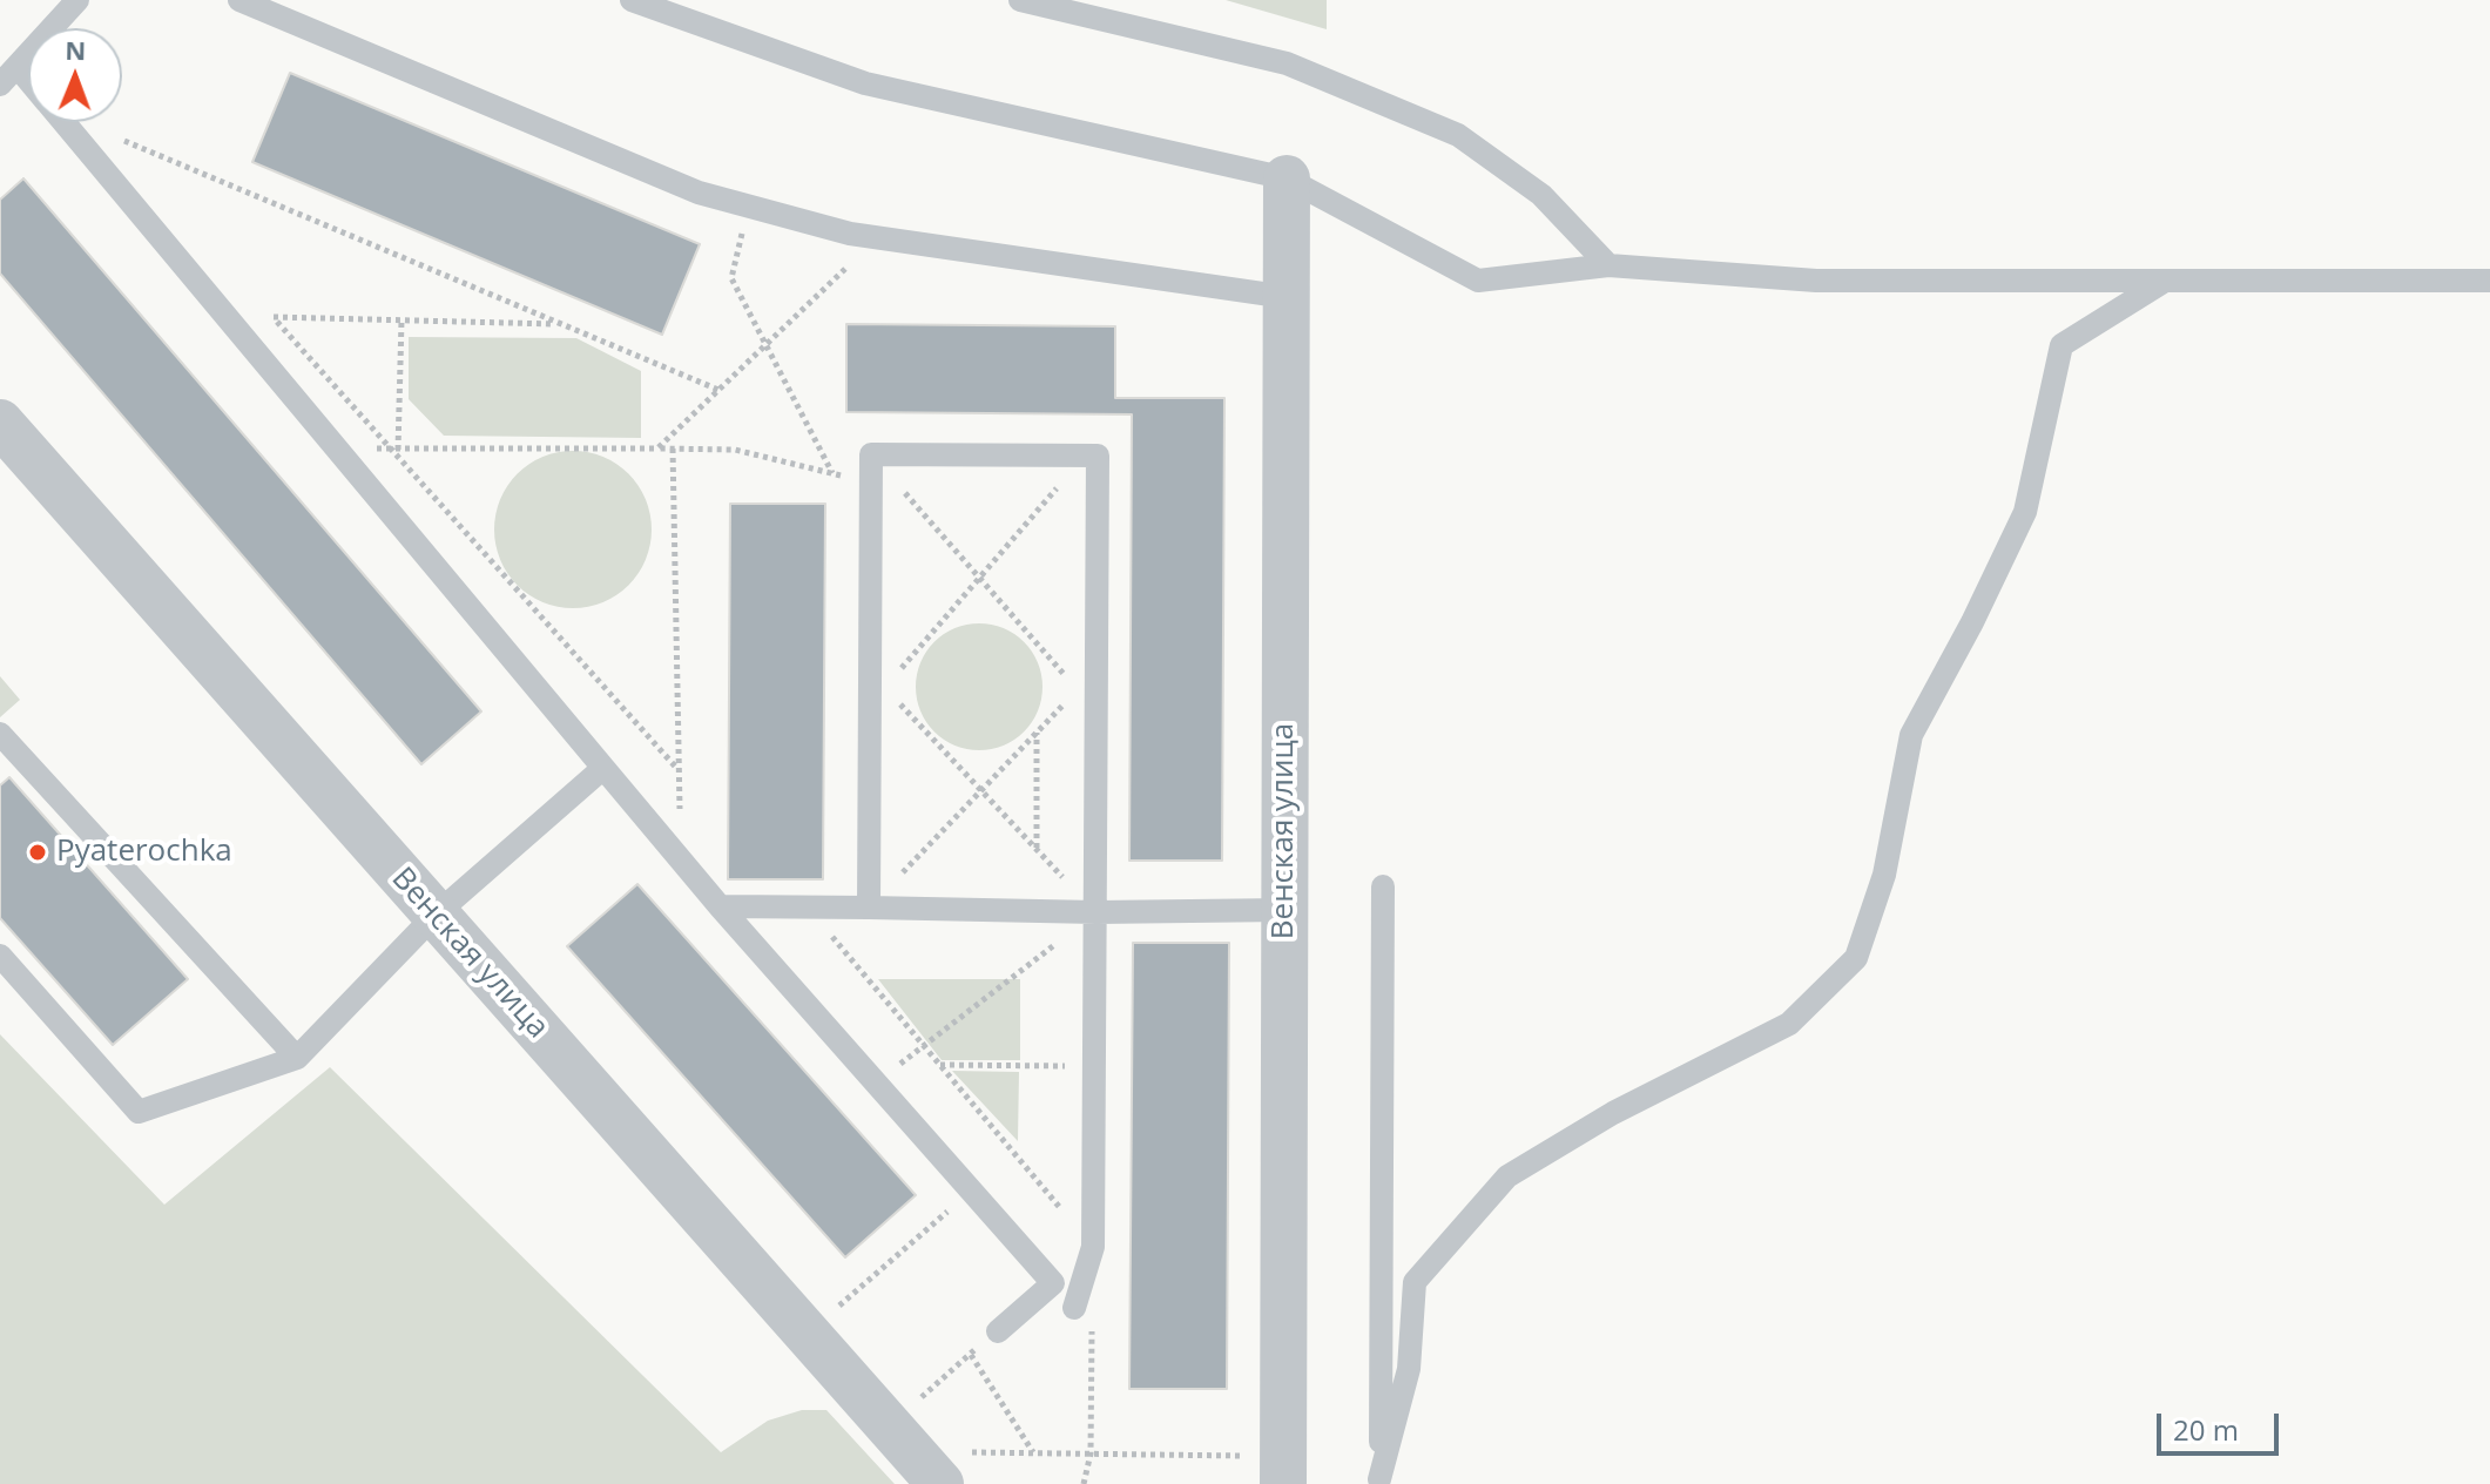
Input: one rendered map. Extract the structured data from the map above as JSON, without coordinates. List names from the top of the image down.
{
  "streets": {
    "street": ["Венская улица"]
  },
  "places": ["Pyaterochka"],
  "scale_bar": "20 m",
  "north": "top"
}
